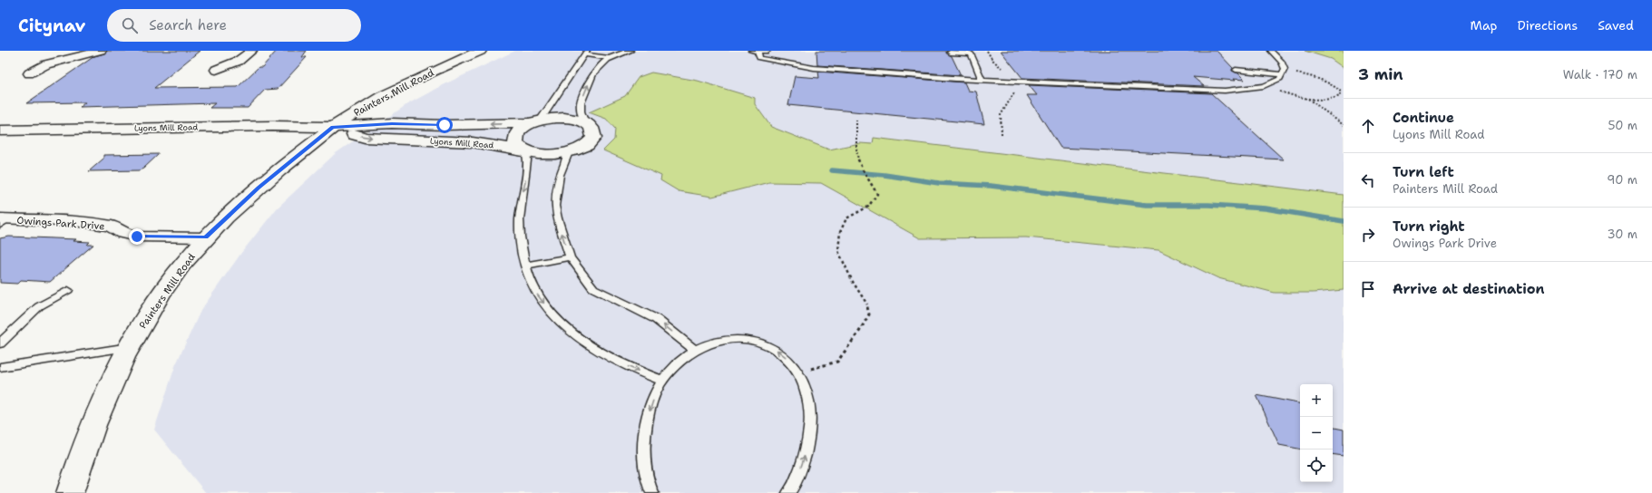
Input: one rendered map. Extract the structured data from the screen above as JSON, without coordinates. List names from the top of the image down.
{
  "streets": {
    "main road": ["Painters Mill Road", "Lyons Mill Road"],
    "street": ["Owings Park Drive"]
  },
  "crossings": [
    ["Painters Mill Road", "Lyons Mill Road"],
    ["Painters Mill Road", "Owings Park Drive"]
  ],
  "page": {
    "header": "Citynav",
    "search": "Search here",
    "nav": ["Map", "Directions", "Saved"],
    "heading": ["3 min", "Walk · 170 m"],
    "list": [
      ["Continue", "Lyons Mill Road", "50 m"],
      ["Turn left", "Painters Mill Road", "90 m"],
      ["Turn right", "Owings Park Drive", "30 m"],
      "Arrive at destination"
    ],
    "map_buttons": ["+", "−"]
  }
}
